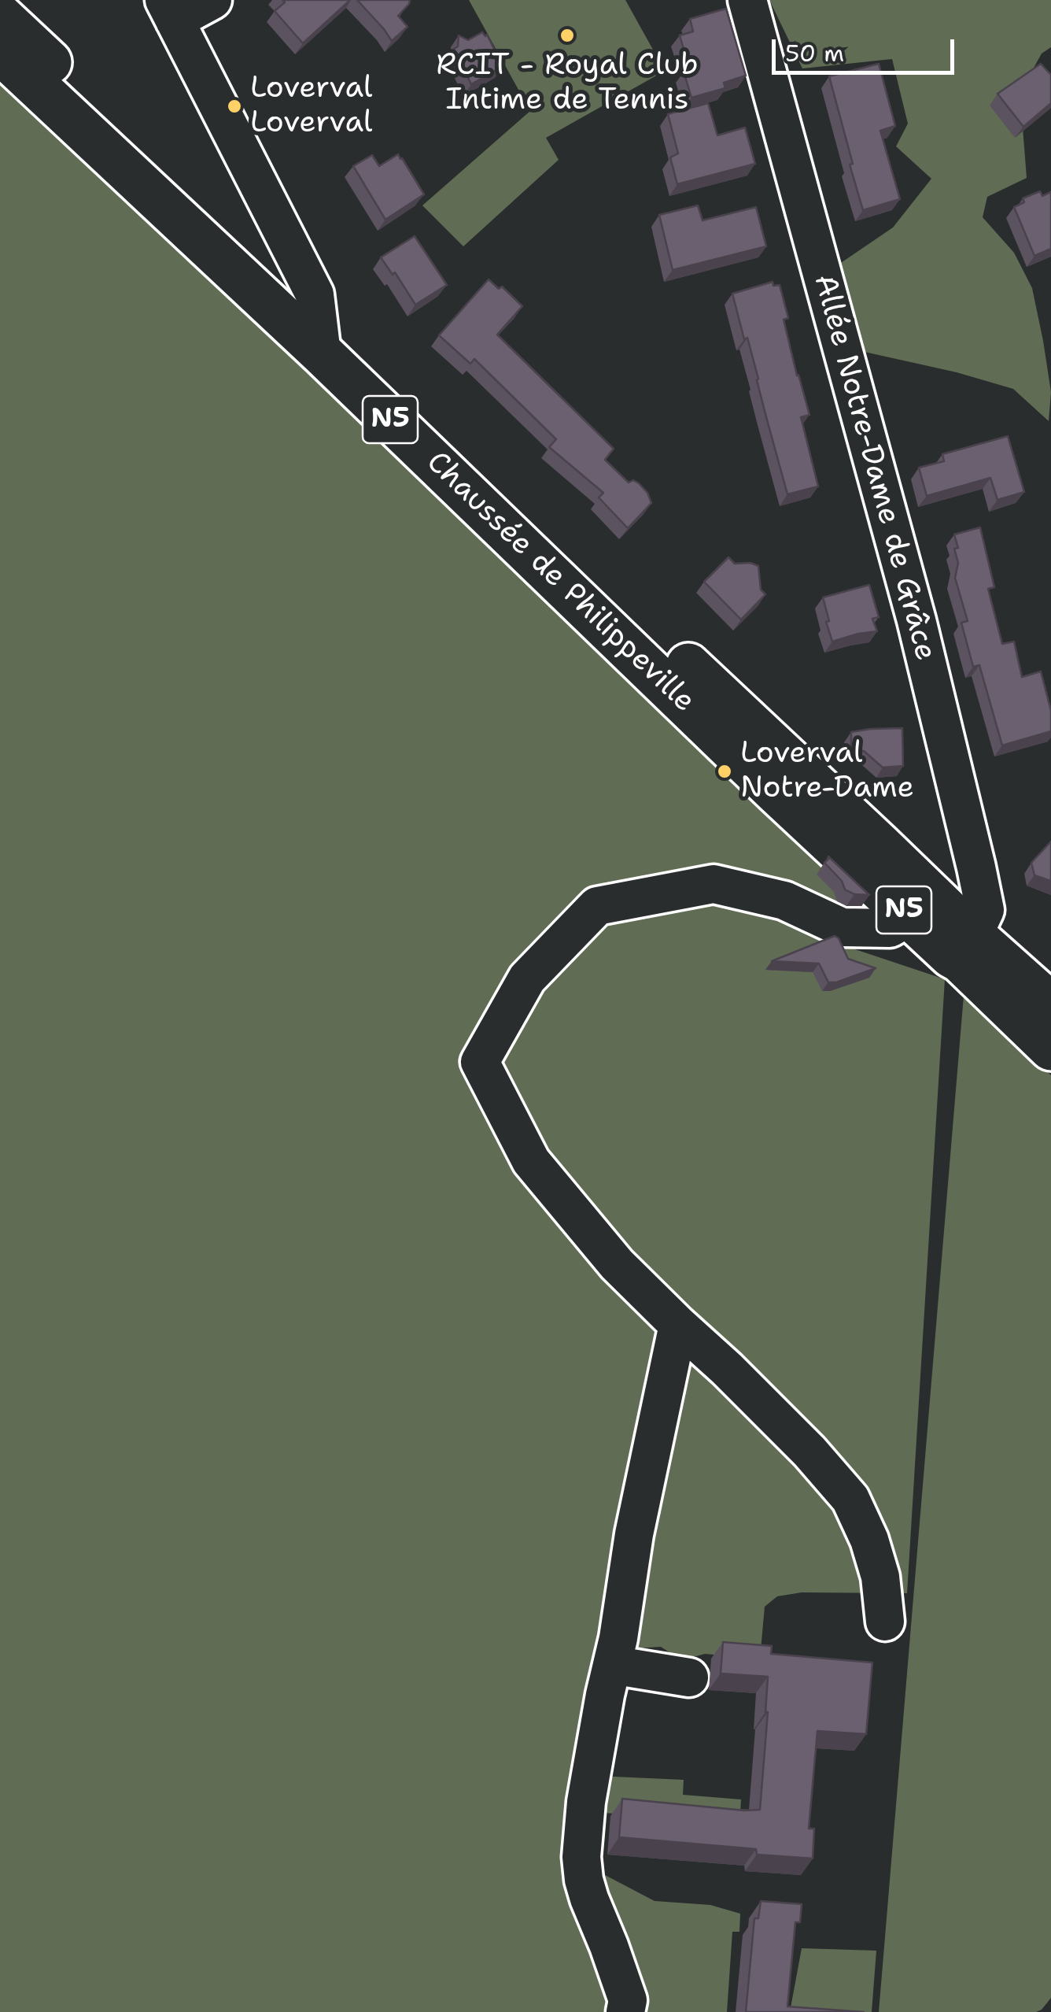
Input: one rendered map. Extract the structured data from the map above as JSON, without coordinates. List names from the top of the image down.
{
  "streets": {
    "main road": ["N5", "Chaussée de Philippeville"],
    "street": ["Allée Notre-Dame de Grâce"]
  },
  "crossings": [
    ["Allée Notre-Dame de Grâce", "Chaussée de Philippeville"]
  ],
  "places": ["RCIT - Royal Club Intime de Tennis", "Loverval Loverval", "Loverval Notre-Dame"],
  "scale_bar": "50 m"
}
